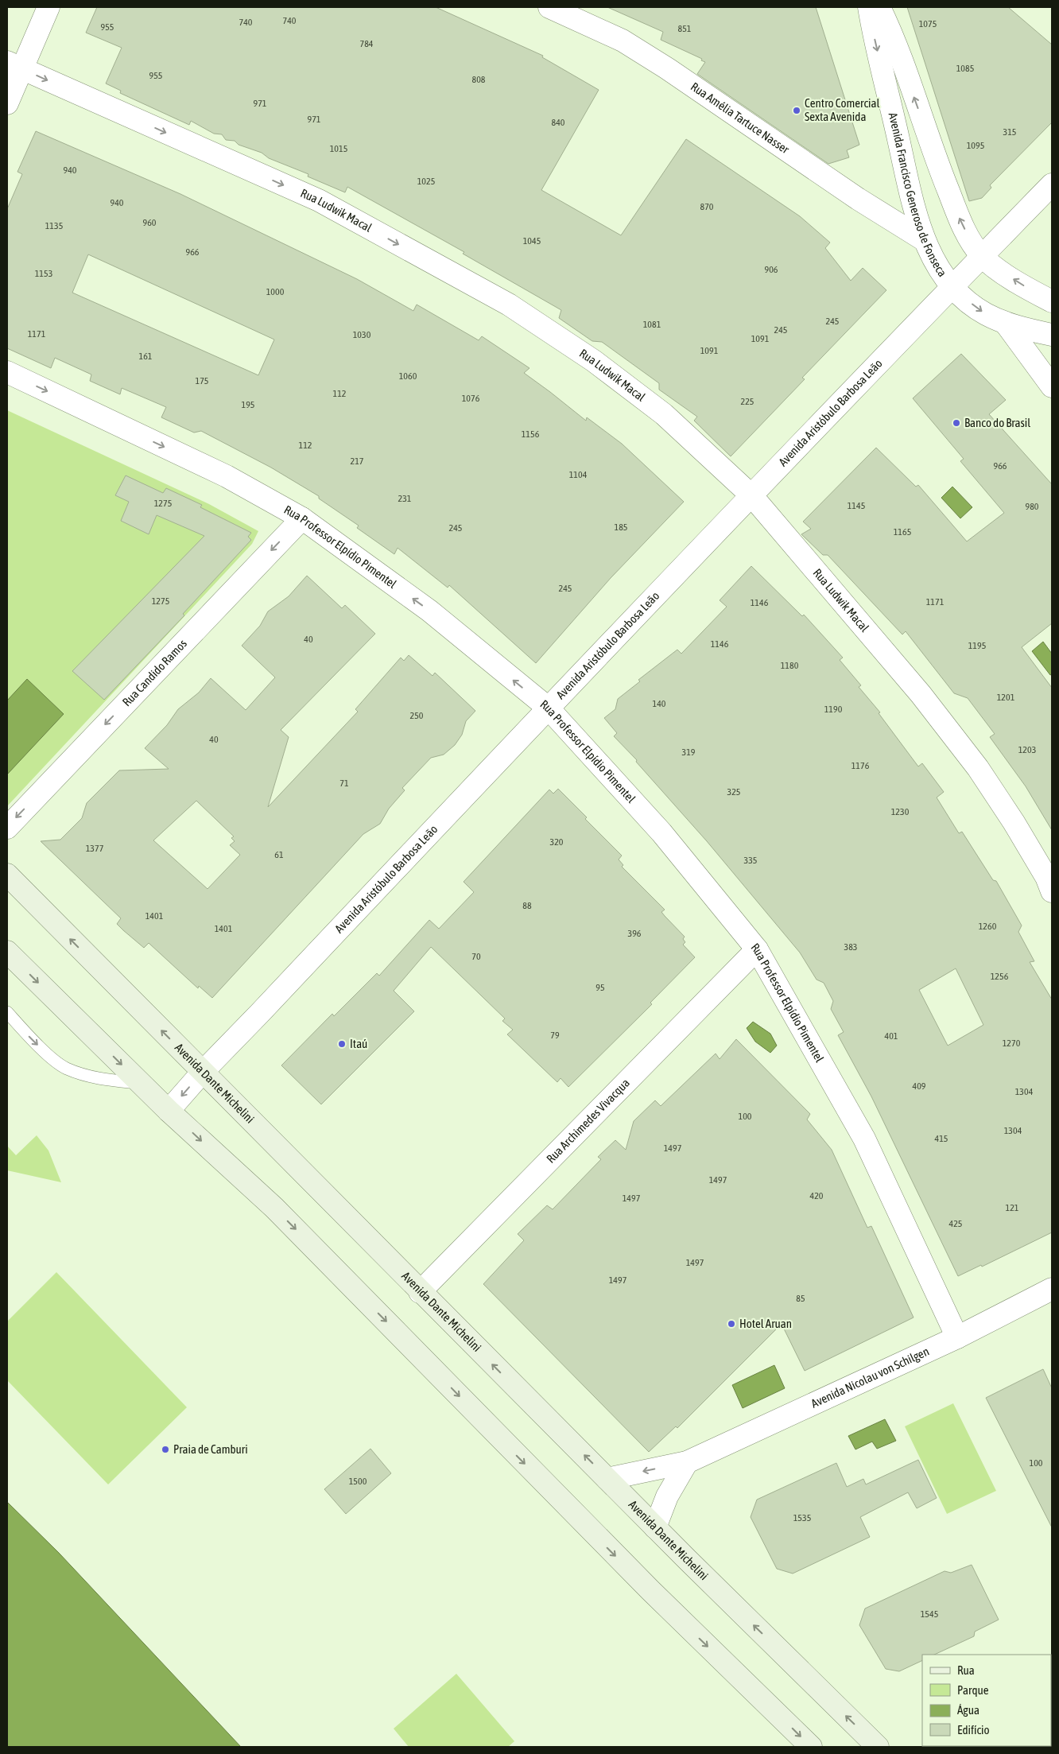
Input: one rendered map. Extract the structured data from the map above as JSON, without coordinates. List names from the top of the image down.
{
  "streets": {
    "main road": ["Avenida Dante Michelini"],
    "street": [
      "Rua Amélia Tartuce Nasser",
      "Avenida Francisco Generoso de Fonseca",
      "Rua Ludwik Macal",
      "Avenida Aristóbulo Barbosa Leão",
      "Rua Professor Elpídio Pimentel",
      "Rua Candido Ramos",
      "Rua Archimedes Vivacqua",
      "Avenida Nicolau von Schilgen"
    ]
  },
  "crossings": [
    ["Rua Amélia Tartuce Nasser", "Avenida Francisco Generoso de Fonseca"],
    ["Avenida Francisco Generoso de Fonseca", "Avenida Aristóbulo Barbosa Leão"],
    ["Rua Ludwik Macal", "Avenida Aristóbulo Barbosa Leão"],
    ["Avenida Aristóbulo Barbosa Leão", "Rua Professor Elpídio Pimentel"],
    ["Avenida Aristóbulo Barbosa Leão", "Avenida Dante Michelini"],
    ["Rua Professor Elpídio Pimentel", "Rua Candido Ramos"],
    ["Rua Professor Elpídio Pimentel", "Rua Archimedes Vivacqua"],
    ["Rua Professor Elpídio Pimentel", "Avenida Nicolau von Schilgen"],
    ["Avenida Dante Michelini", "Rua Archimedes Vivacqua"],
    ["Avenida Dante Michelini", "Avenida Nicolau von Schilgen"]
  ],
  "one_way": ["Rua Ludwik Macal", "Rua Candido Ramos"],
  "places": [
    "Centro Comercial Sexta Avenida",
    "Banco do Brasil",
    "Itaú",
    "Hotel Aruan",
    "Praia de Camburi"
  ],
  "house_numbers": [
    "740",
    "740",
    "1075",
    "955",
    "851",
    "784",
    "1085",
    "955",
    "808",
    "971",
    "971",
    "840",
    "315",
    "1095",
    "1015",
    "940",
    "1025",
    "940",
    "870",
    "960",
    "1135",
    "1045",
    "966",
    "906",
    "1153",
    "1000",
    "245",
    "1081",
    "245",
    "1171",
    "1030",
    "1091",
    "1091",
    "161",
    "1060",
    "175",
    "112",
    "1076",
    "225",
    "195",
    "1156",
    "112",
    "217",
    "966",
    "1104",
    "231",
    "1275",
    "1145",
    "980",
    "185",
    "245",
    "1165",
    "245",
    "1275",
    "1171",
    "1146",
    "40",
    "1146",
    "1195",
    "1180",
    "1201",
    "140",
    "1190",
    "250",
    "40",
    "1203",
    "319",
    "1176",
    "71",
    "325",
    "1230",
    "320",
    "1377",
    "61",
    "335",
    "88",
    "1401",
    "1260",
    "1401",
    "396",
    "383",
    "70",
    "1256",
    "95",
    "79",
    "401",
    "1270",
    "409",
    "1304",
    "100",
    "1304",
    "415",
    "1497",
    "1497",
    "420",
    "1497",
    "121",
    "425",
    "1497",
    "1497",
    "85",
    "100",
    "1500",
    "1535",
    "1545"
  ],
  "legend": [
    "Rua",
    "Parque",
    "Água",
    "Edifício"
  ]
}
